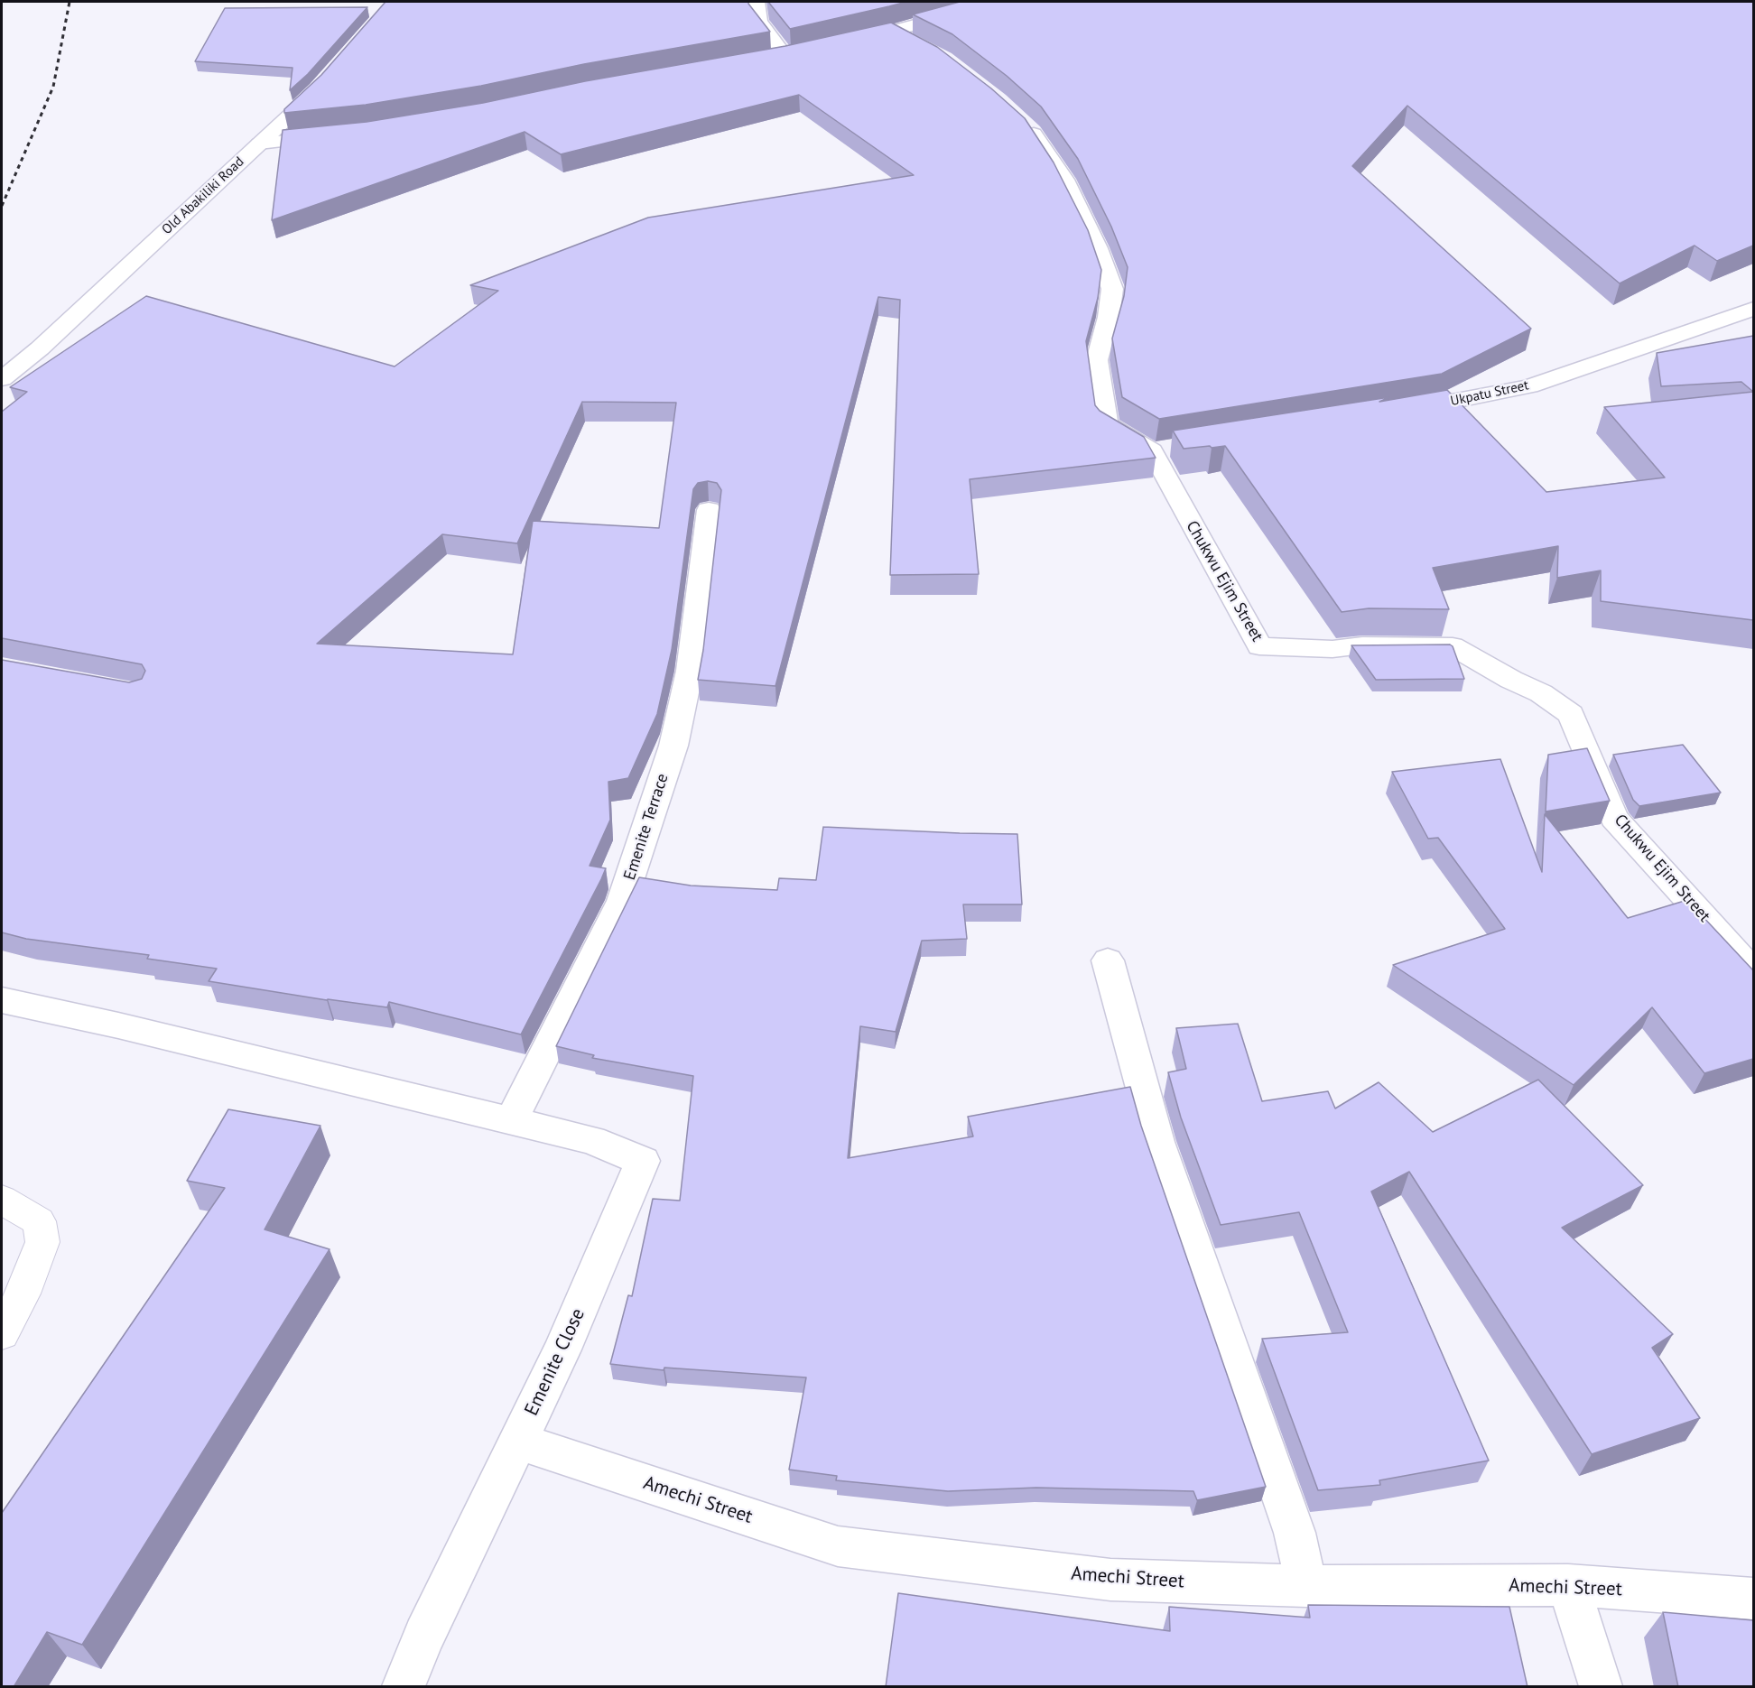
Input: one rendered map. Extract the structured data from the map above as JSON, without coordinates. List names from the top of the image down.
{
  "streets": {
    "street": [
      "Old Abakiliki Road",
      "Ukpatu Street",
      "Chukwu Ejim Street",
      "Emenite Terrace",
      "Emenite Close",
      "Amechi Street"
    ]
  },
  "crossings": [
    ["Emenite Terrace", "Emenite Close"],
    ["Emenite Close", "Amechi Street"]
  ]
}
